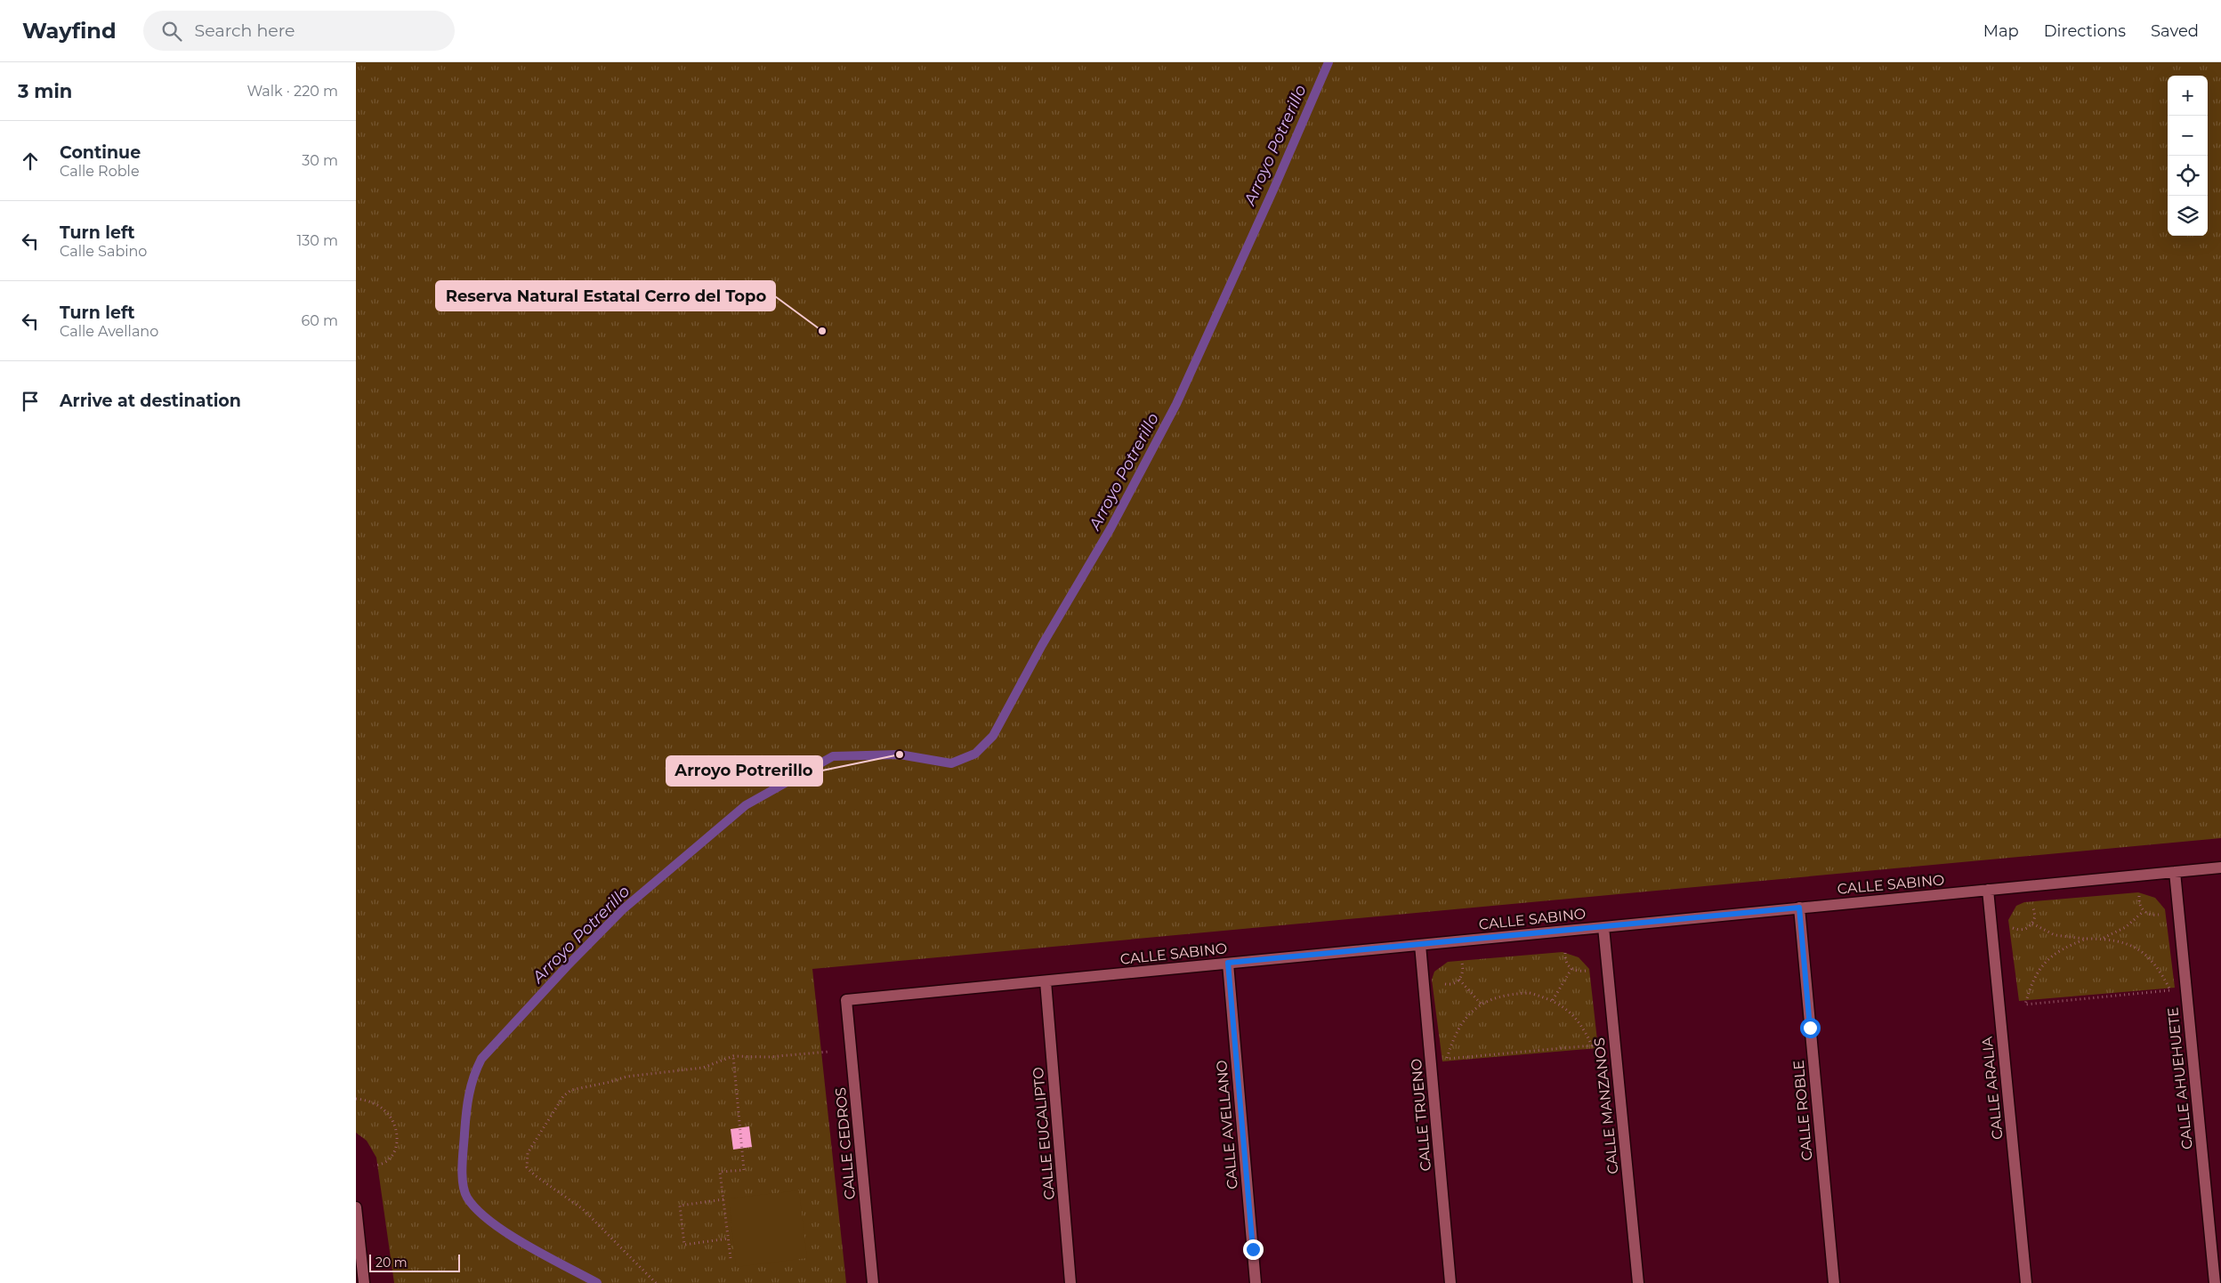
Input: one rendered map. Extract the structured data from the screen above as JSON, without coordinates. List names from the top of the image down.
{
  "streets": {
    "street": [
      "CALLE SABINO",
      "CALLE AHUEHUETE",
      "CALLE ARALIA",
      "CALLE MANZANOS",
      "CALLE ROBLE",
      "CALLE TRUENO",
      "CALLE AVELLANO",
      "CALLE EUCALIPTO",
      "CALLE CEDROS"
    ]
  },
  "crossings": [
    ["CALLE SABINO", "CALLE AHUEHUETE"],
    ["CALLE SABINO", "CALLE ARALIA"],
    ["CALLE SABINO", "CALLE MANZANOS"],
    ["CALLE SABINO", "CALLE ROBLE"],
    ["CALLE SABINO", "CALLE TRUENO"],
    ["CALLE SABINO", "CALLE AVELLANO"],
    ["CALLE SABINO", "CALLE EUCALIPTO"],
    ["CALLE SABINO", "CALLE CEDROS"]
  ],
  "water": ["Arroyo Potrerillo"],
  "places": ["Reserva Natural Estatal Cerro del Topo", "Arroyo Potrerillo"],
  "scale_bar": "20 m",
  "page": {
    "header": "Wayfind",
    "search": "Search here",
    "nav": ["Map", "Directions", "Saved"],
    "heading": ["3 min", "Walk · 220 m"],
    "map_buttons": ["+", "−"],
    "list": [
      ["Continue", "Calle Roble", "30 m"],
      ["Turn left", "Calle Sabino", "130 m"],
      ["Turn left", "Calle Avellano", "60 m"],
      "Arrive at destination"
    ],
    "scale": "20 m"
  }
}
